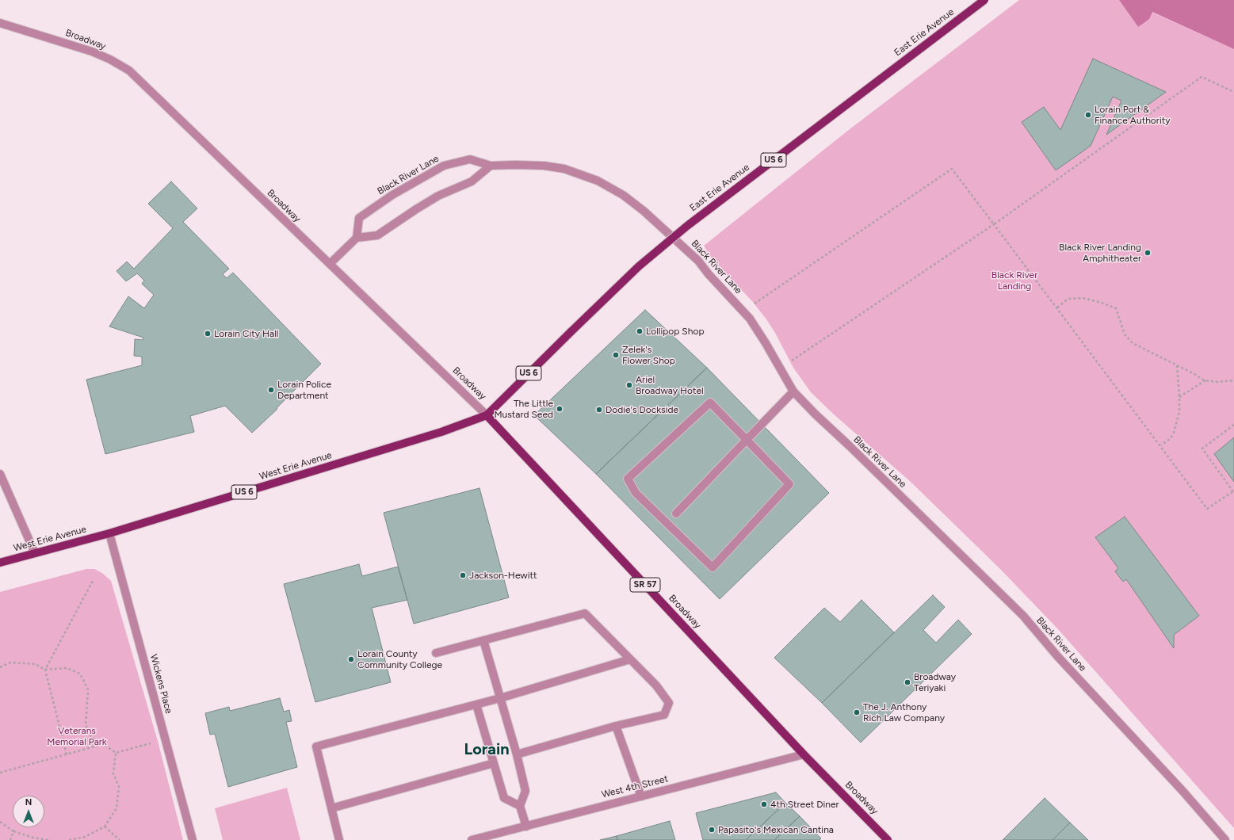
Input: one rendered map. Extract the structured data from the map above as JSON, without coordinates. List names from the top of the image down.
{
  "streets": {
    "main road": [
      "East Erie Avenue",
      "Broadway",
      "US 6",
      "West Erie Avenue",
      "SR 57"
    ],
    "street": ["Black River Lane", "Wickens Place", "West 4th Street"]
  },
  "crossings": [
    ["East Erie Avenue", "Broadway"],
    ["East Erie Avenue", "West Erie Avenue"],
    ["Broadway", "West Erie Avenue"],
    ["Broadway", "West 4th Street"],
    ["West Erie Avenue", "Wickens Place"]
  ],
  "districts": ["Lorain"],
  "parks": ["Black River Landing", "Veterans Memorial Park"],
  "places": [
    "Lorain Port & Finance Authority",
    "Black River Landing Amphitheater",
    "Lollipop Shop",
    "Lorain City Hall",
    "Zelek's Flower Shop",
    "Ariel Broadway Hotel",
    "Lorain Police Department",
    "The Little Mustard Seed",
    "Dodie's Dockside",
    "Jackson-Hewitt",
    "Lorain County Community College",
    "Broadway Teriyaki",
    "The J. Anthony Rich Law Company",
    "4th Street Diner",
    "Papasito's Mexican Cantina"
  ],
  "north": "top"
}
